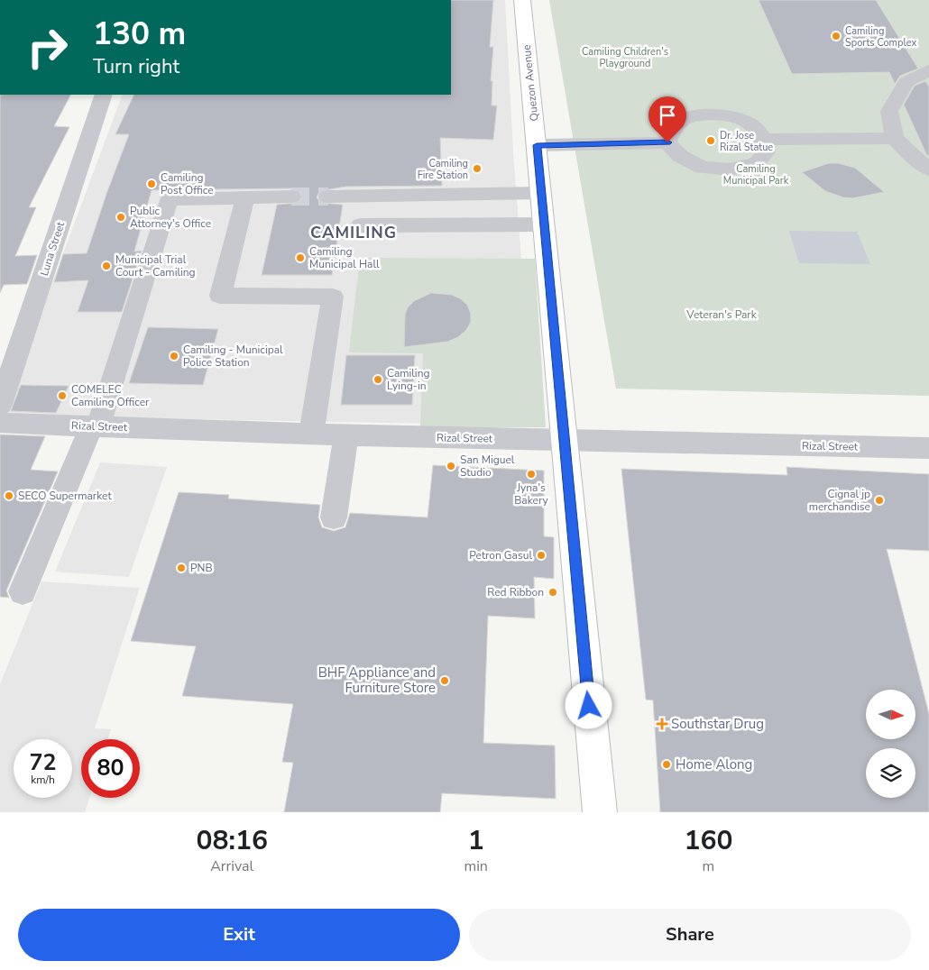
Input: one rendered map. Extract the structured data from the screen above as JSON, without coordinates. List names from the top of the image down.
{
  "streets": {
    "highway": ["Quezon Avenue"],
    "street": ["Luna Street", "Rizal Street"]
  },
  "crossings": [
    ["Quezon Avenue", "Rizal Street"]
  ],
  "districts": ["CAMILING"],
  "parks": ["Camiling Children's Playground", "Camiling Municipal Park", "Veteran's Park"],
  "places": {
    "other": [
      "Camiling Sports Complex",
      "Dr. Jose Rizal Statue",
      "Camiling Fire Station",
      "Camiling Post Office",
      "Public Attorney's Office",
      "Camiling Municipal Hall",
      "Municipal Trial Court - Camiling",
      "Camiling - Municipal Police Station",
      "Camiling Lying-in",
      "COMELEC Camiling Officer",
      "San Miguel Studio",
      "Jyna's Bakery",
      "SECO Supermarket",
      "Cignal jp merchandise",
      "Petron Gasul",
      "PNB",
      "Red Ribbon",
      "BHF Appliance and Furniture Store",
      "Home Along"
    ],
    "health": ["Southstar Drug"]
  },
  "north": "right",
  "page": {
    "turn": ["130 m", "Turn right"],
    "speed": "72 km/h",
    "limit": "80",
    "eta": [
      "08:16",
      "Arrival",
      "1",
      "min",
      "160",
      "m"
    ],
    "buttons": ["Exit", "Share"]
  }
}
